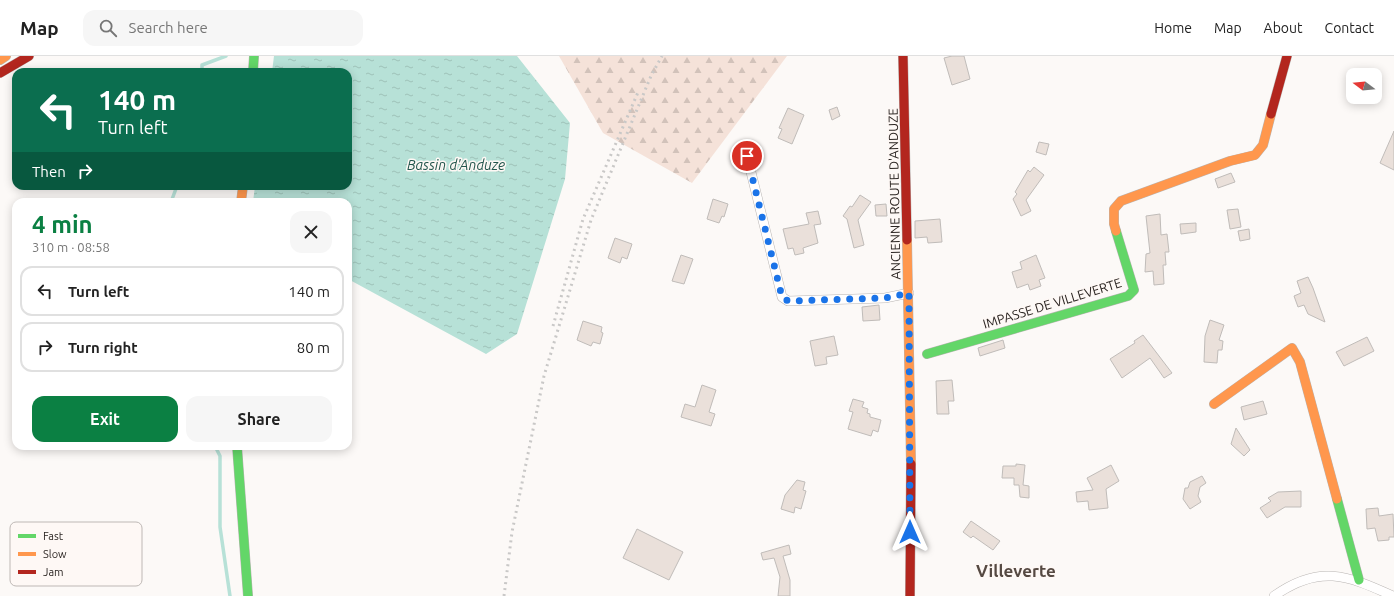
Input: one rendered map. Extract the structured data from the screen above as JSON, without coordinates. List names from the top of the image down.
{
  "streets": {
    "street": ["ANCIENNE ROUTE D'ANDUZE", "IMPASSE DE VILLEVERTE"]
  },
  "districts": ["Villeverte"],
  "water": ["Bassin d'Anduze"],
  "legend": ["Fast", "Slow", "Jam"],
  "north": "left",
  "page": {
    "header": "Map",
    "search": "Search here",
    "nav": [
      "Home",
      "Map",
      "About",
      "Contact"
    ],
    "turn": ["140 m", "Turn left"],
    "then": "Then",
    "heading": ["4 min", "310 m · 08:58"],
    "list": [
      {
        "name": "Turn left",
        "value": "140 m"
      },
      {
        "name": "Turn right",
        "value": "80 m"
      }
    ],
    "buttons": ["Exit", "Share"]
  }
}
